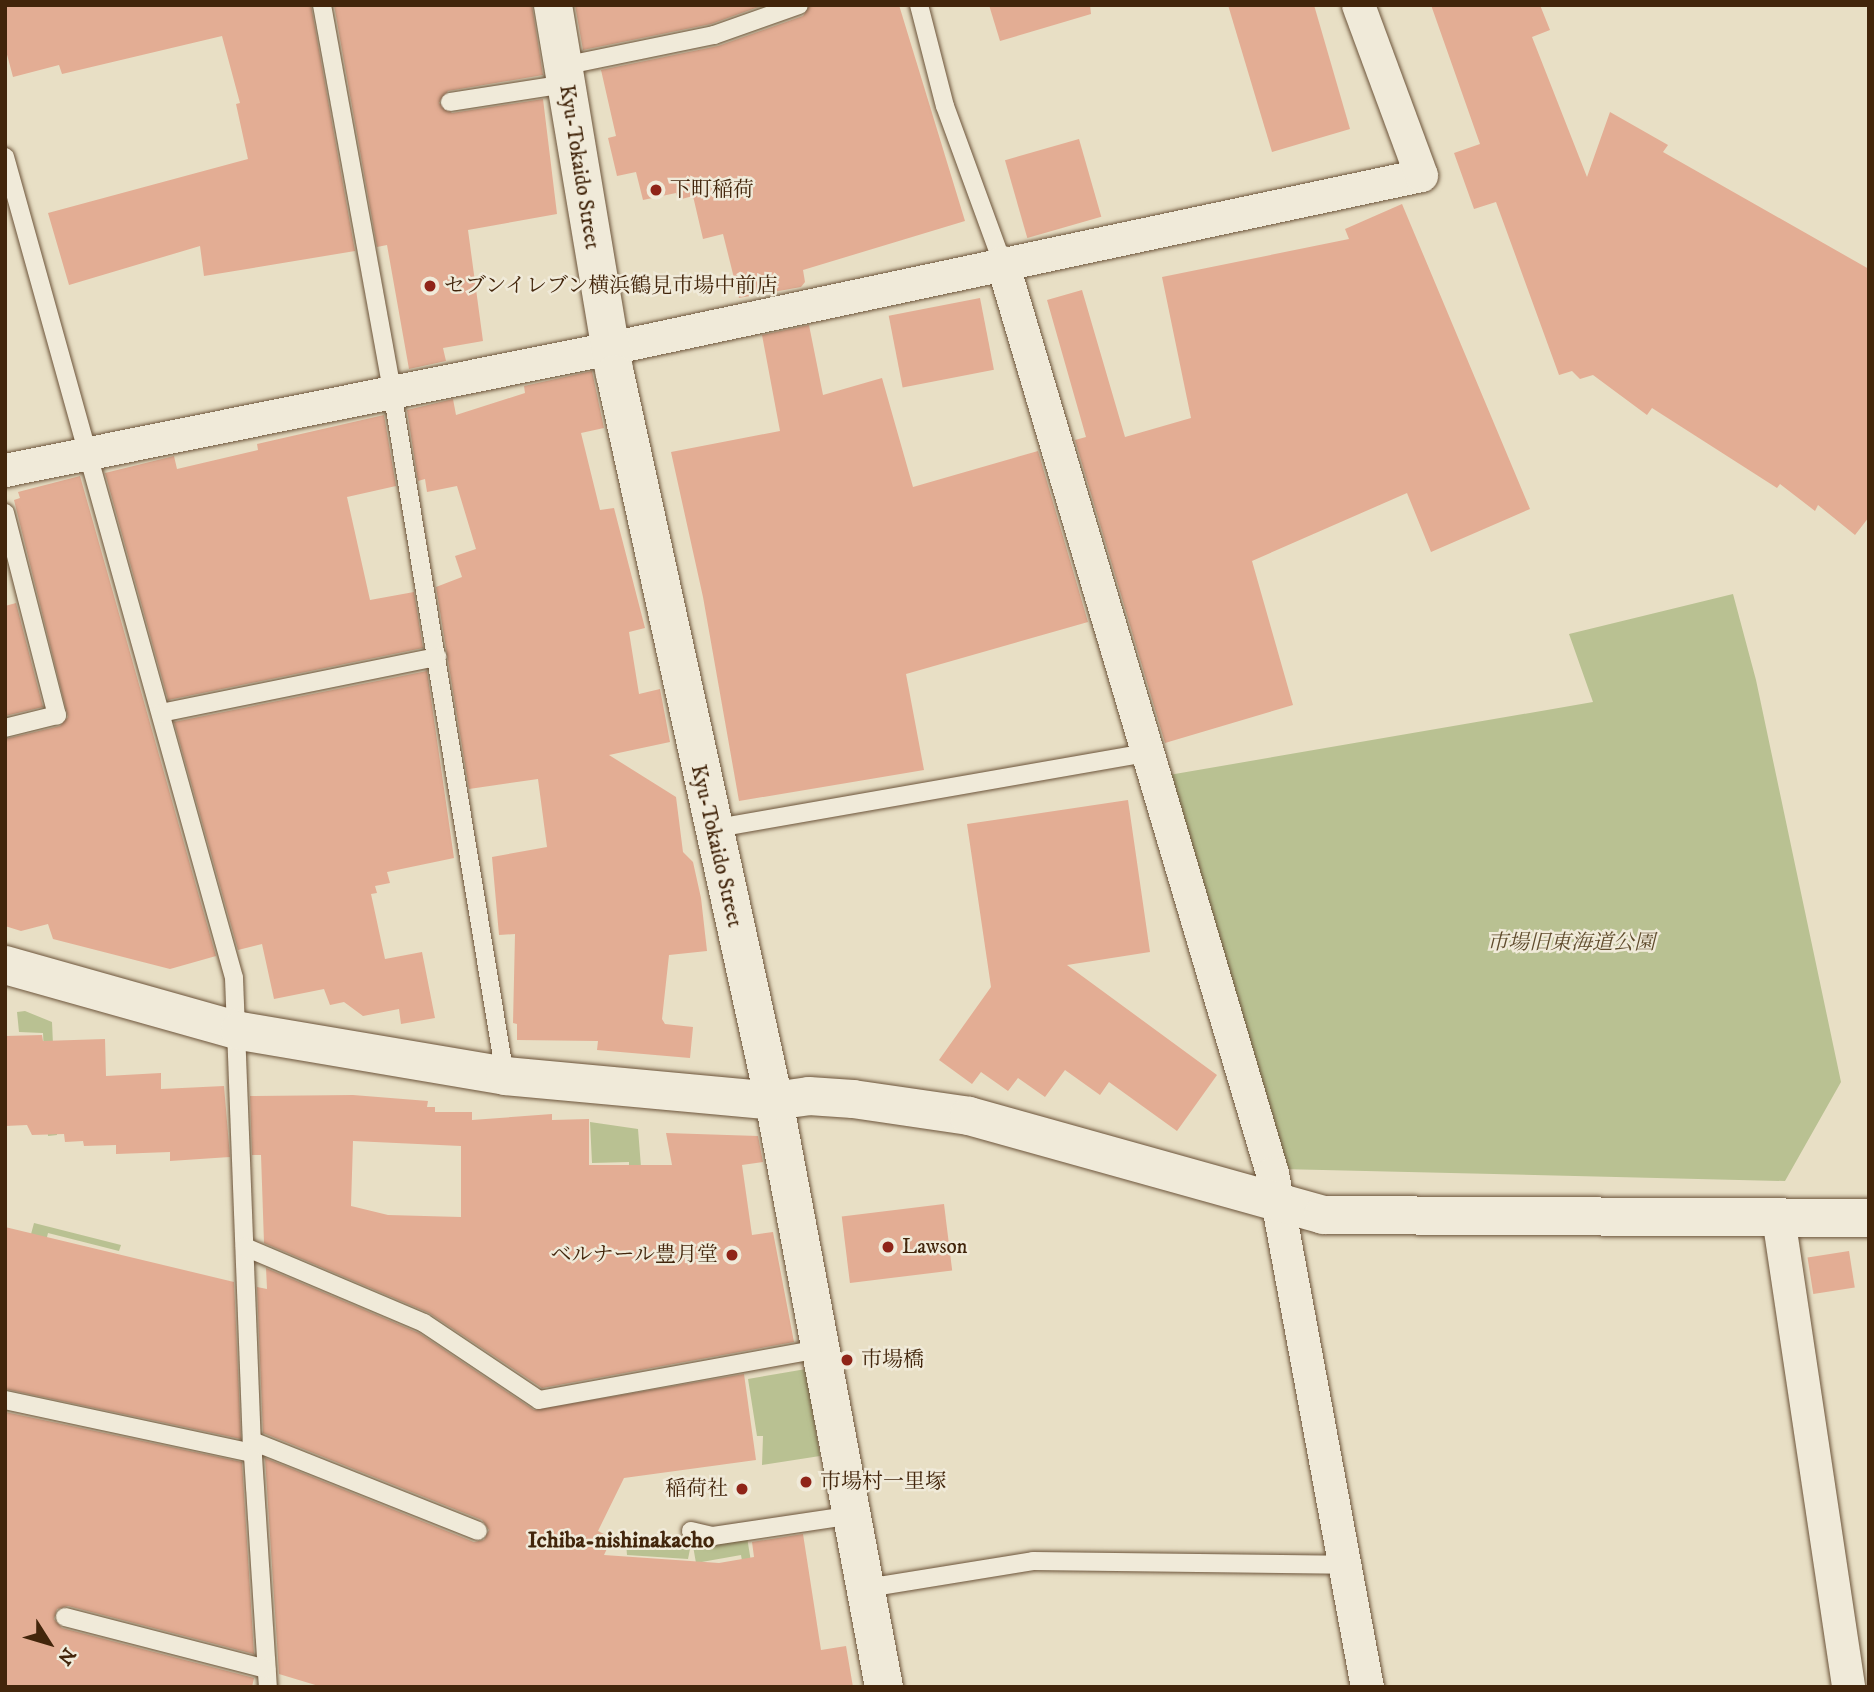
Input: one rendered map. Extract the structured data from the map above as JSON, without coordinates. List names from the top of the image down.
{
  "streets": {
    "street": ["Kyu-Tokaido Street"]
  },
  "districts": ["Ichiba-nishinakacho"],
  "parks": ["市場旧東海道公園"],
  "places": [
    "下町稲荷",
    "セブンイレブン横浜鶴見市場中前店",
    "Lawson",
    "ベルナール豊月堂",
    "市場橋",
    "市場村一里塚",
    "稲荷社"
  ],
  "north": "bottom right"
}
